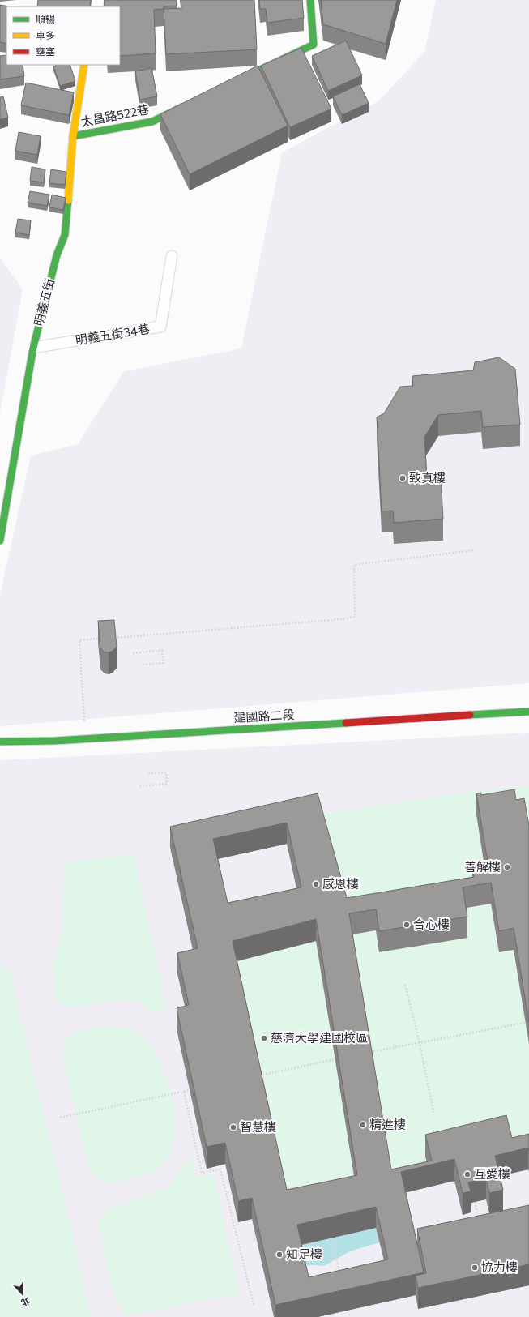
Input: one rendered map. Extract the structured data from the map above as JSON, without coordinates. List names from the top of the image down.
{
  "streets": {
    "street": ["太昌路522巷", "明義五街", "建國路二段"],
    "lane": ["明義五街34巷"]
  },
  "crossings": [
    ["太昌路522巷", "明義五街"],
    ["明義五街", "明義五街34巷"]
  ],
  "places": [
    "致真樓",
    "善解樓",
    "感恩樓",
    "合心樓",
    "慈濟大學建國校區",
    "精進樓",
    "智慧樓",
    "互愛樓",
    "知足樓",
    "協力樓"
  ],
  "legend": ["順暢", "車多", "壅塞"],
  "north": "bottom"
}
